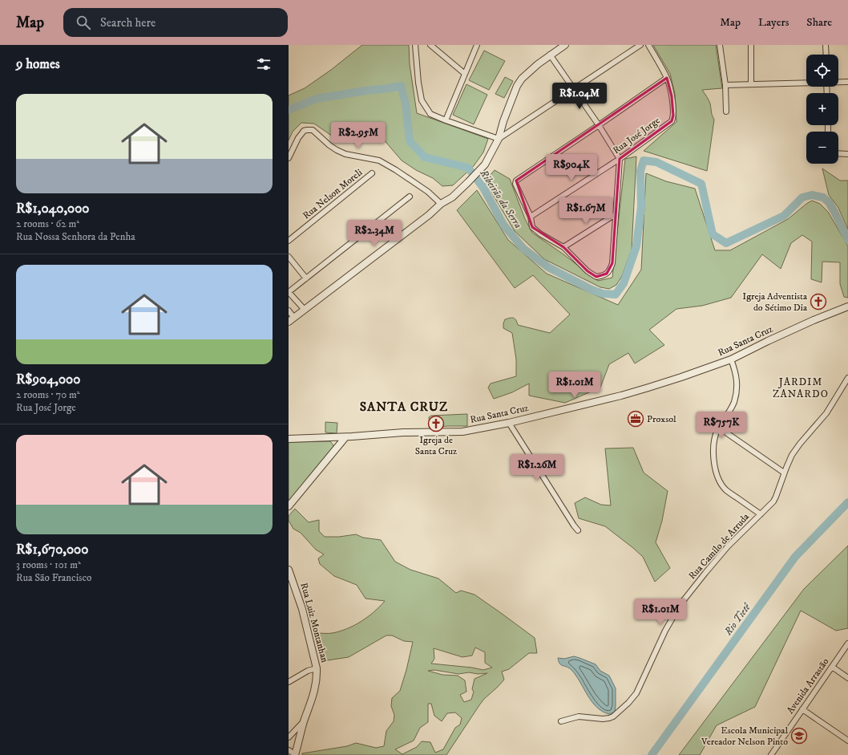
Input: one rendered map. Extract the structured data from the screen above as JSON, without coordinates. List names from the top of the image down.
{
  "streets": {
    "street": [
      "Rua José Jorge",
      "Rua Nelson Moreli",
      "Rua Santa Cruz",
      "Rua Camilo de Arruda",
      "Rua Luiz Montanhan",
      "Avenida Arrastão"
    ]
  },
  "districts": ["JARDIM ZANARDO", "SANTA CRUZ"],
  "water": ["Ribeirão da Serra", "Rio Tietê"],
  "places": {
    "church": ["Igreja Adventista do Sétimo Dia", "Igreja de Santa Cruz"],
    "office": ["Proxsol"],
    "school or university": ["Escola Municipal Vereador Nelson Pinto"]
  },
  "page": {
    "header": "Map",
    "search": "Search here",
    "nav": ["Map", "Layers", "Share"],
    "heading": "9 homes",
    "map_buttons": ["+", "−"],
    "price": [
      "R$1.04M",
      "R$2.95M",
      "R$904K",
      "R$1.67M",
      "R$2.34M",
      "R$1.01M",
      "R$757K",
      "R$1.26M",
      "R$1.01M"
    ],
    "list": [
      {
        "name": "R$1,040,000",
        "note": "2 rooms · 62 m² · Rua Nossa Senhora da Penha"
      },
      {
        "name": "R$904,000",
        "note": "2 rooms · 70 m² · Rua José Jorge"
      },
      {
        "name": "R$1,670,000",
        "note": "3 rooms · 101 m² · Rua São Francisco"
      }
    ]
  }
}
